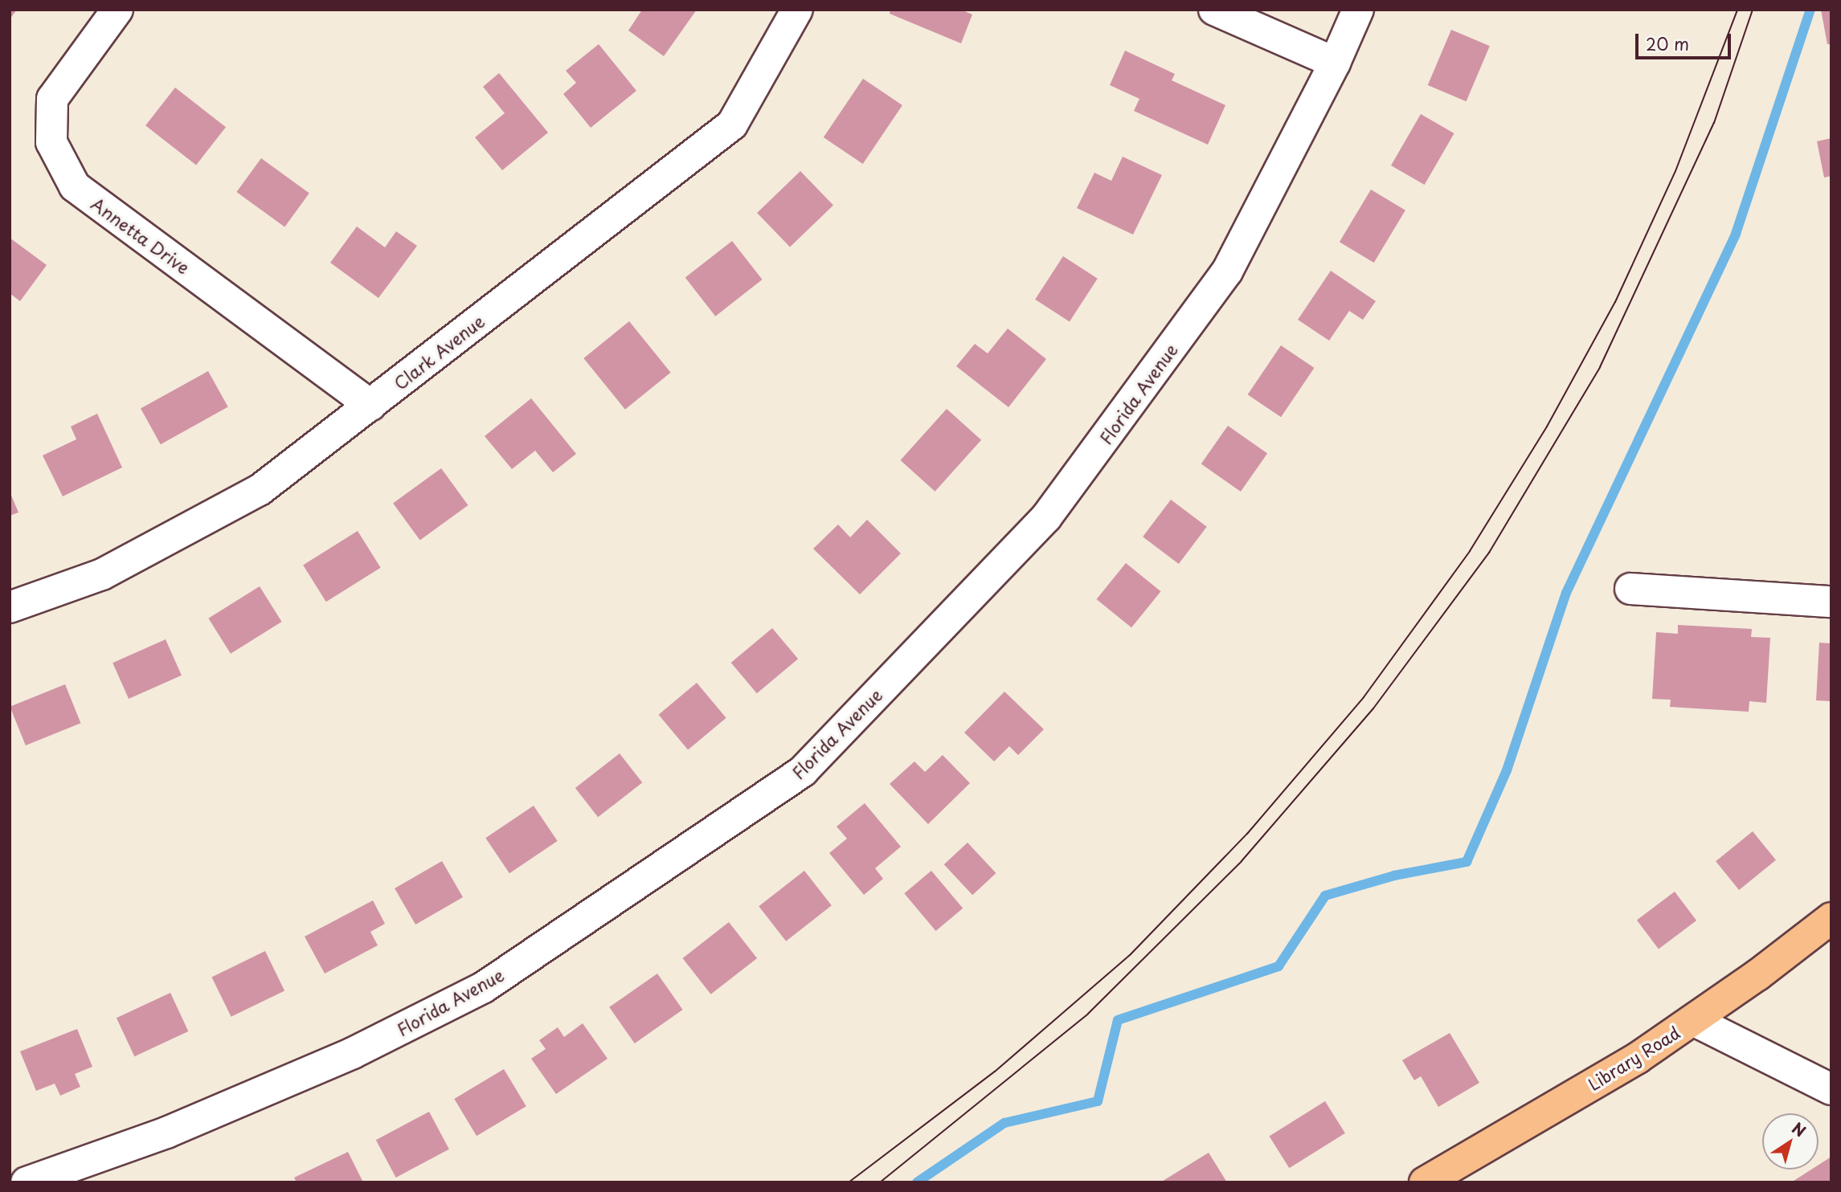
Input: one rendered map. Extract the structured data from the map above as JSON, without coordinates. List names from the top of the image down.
{
  "streets": {
    "main road": ["Library Road"],
    "street": ["Annetta Drive", "Clark Avenue", "Florida Avenue"]
  },
  "crossings": [
    ["Annetta Drive", "Clark Avenue"]
  ],
  "scale_bar": "20 m",
  "north": "top right"
}
